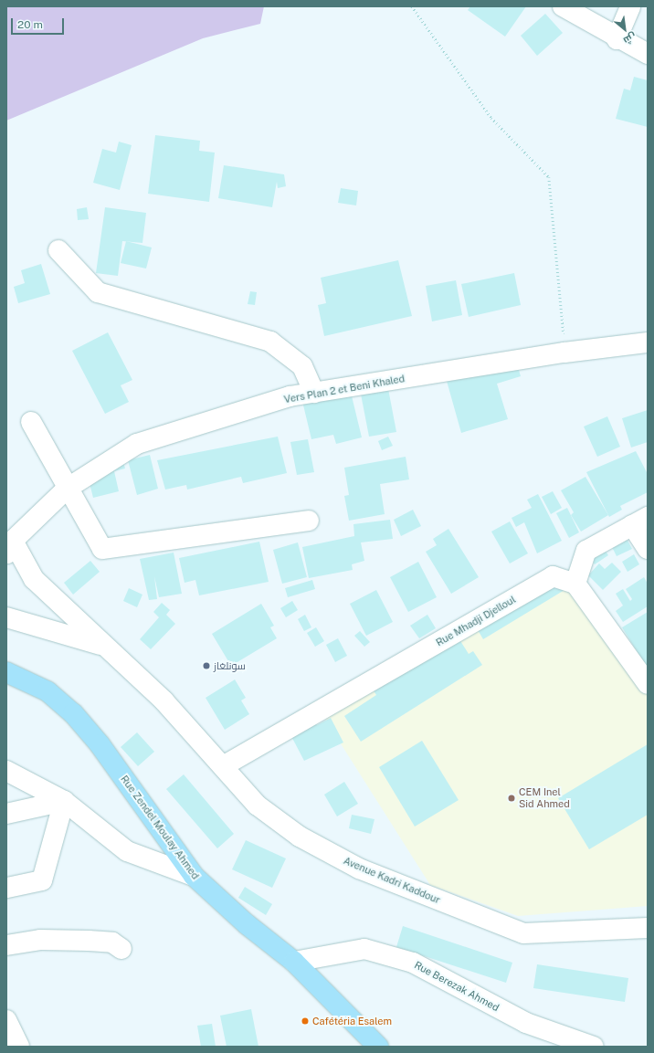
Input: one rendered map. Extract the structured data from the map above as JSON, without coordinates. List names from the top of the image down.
{
  "streets": {
    "main road": ["Rue Zendel Moulay Ahmed"],
    "street": [
      "Vers Plan 2 et Beni Khaled",
      "Rue Mhadji Djelloul",
      "Avenue Kadri Kaddour",
      "Rue Berezak Ahmed"
    ]
  },
  "crossings": [
    ["Vers Plan 2 et Beni Khaled", "Avenue Kadri Kaddour"],
    ["Rue Mhadji Djelloul", "Avenue Kadri Kaddour"],
    ["Rue Zendel Moulay Ahmed", "Rue Berezak Ahmed"]
  ],
  "places": ["سونلغاز", "CEM Inel Sid Ahmed", "Cafétéria Esalem"],
  "scale_bar": "20 m",
  "north": "bottom right"
}
